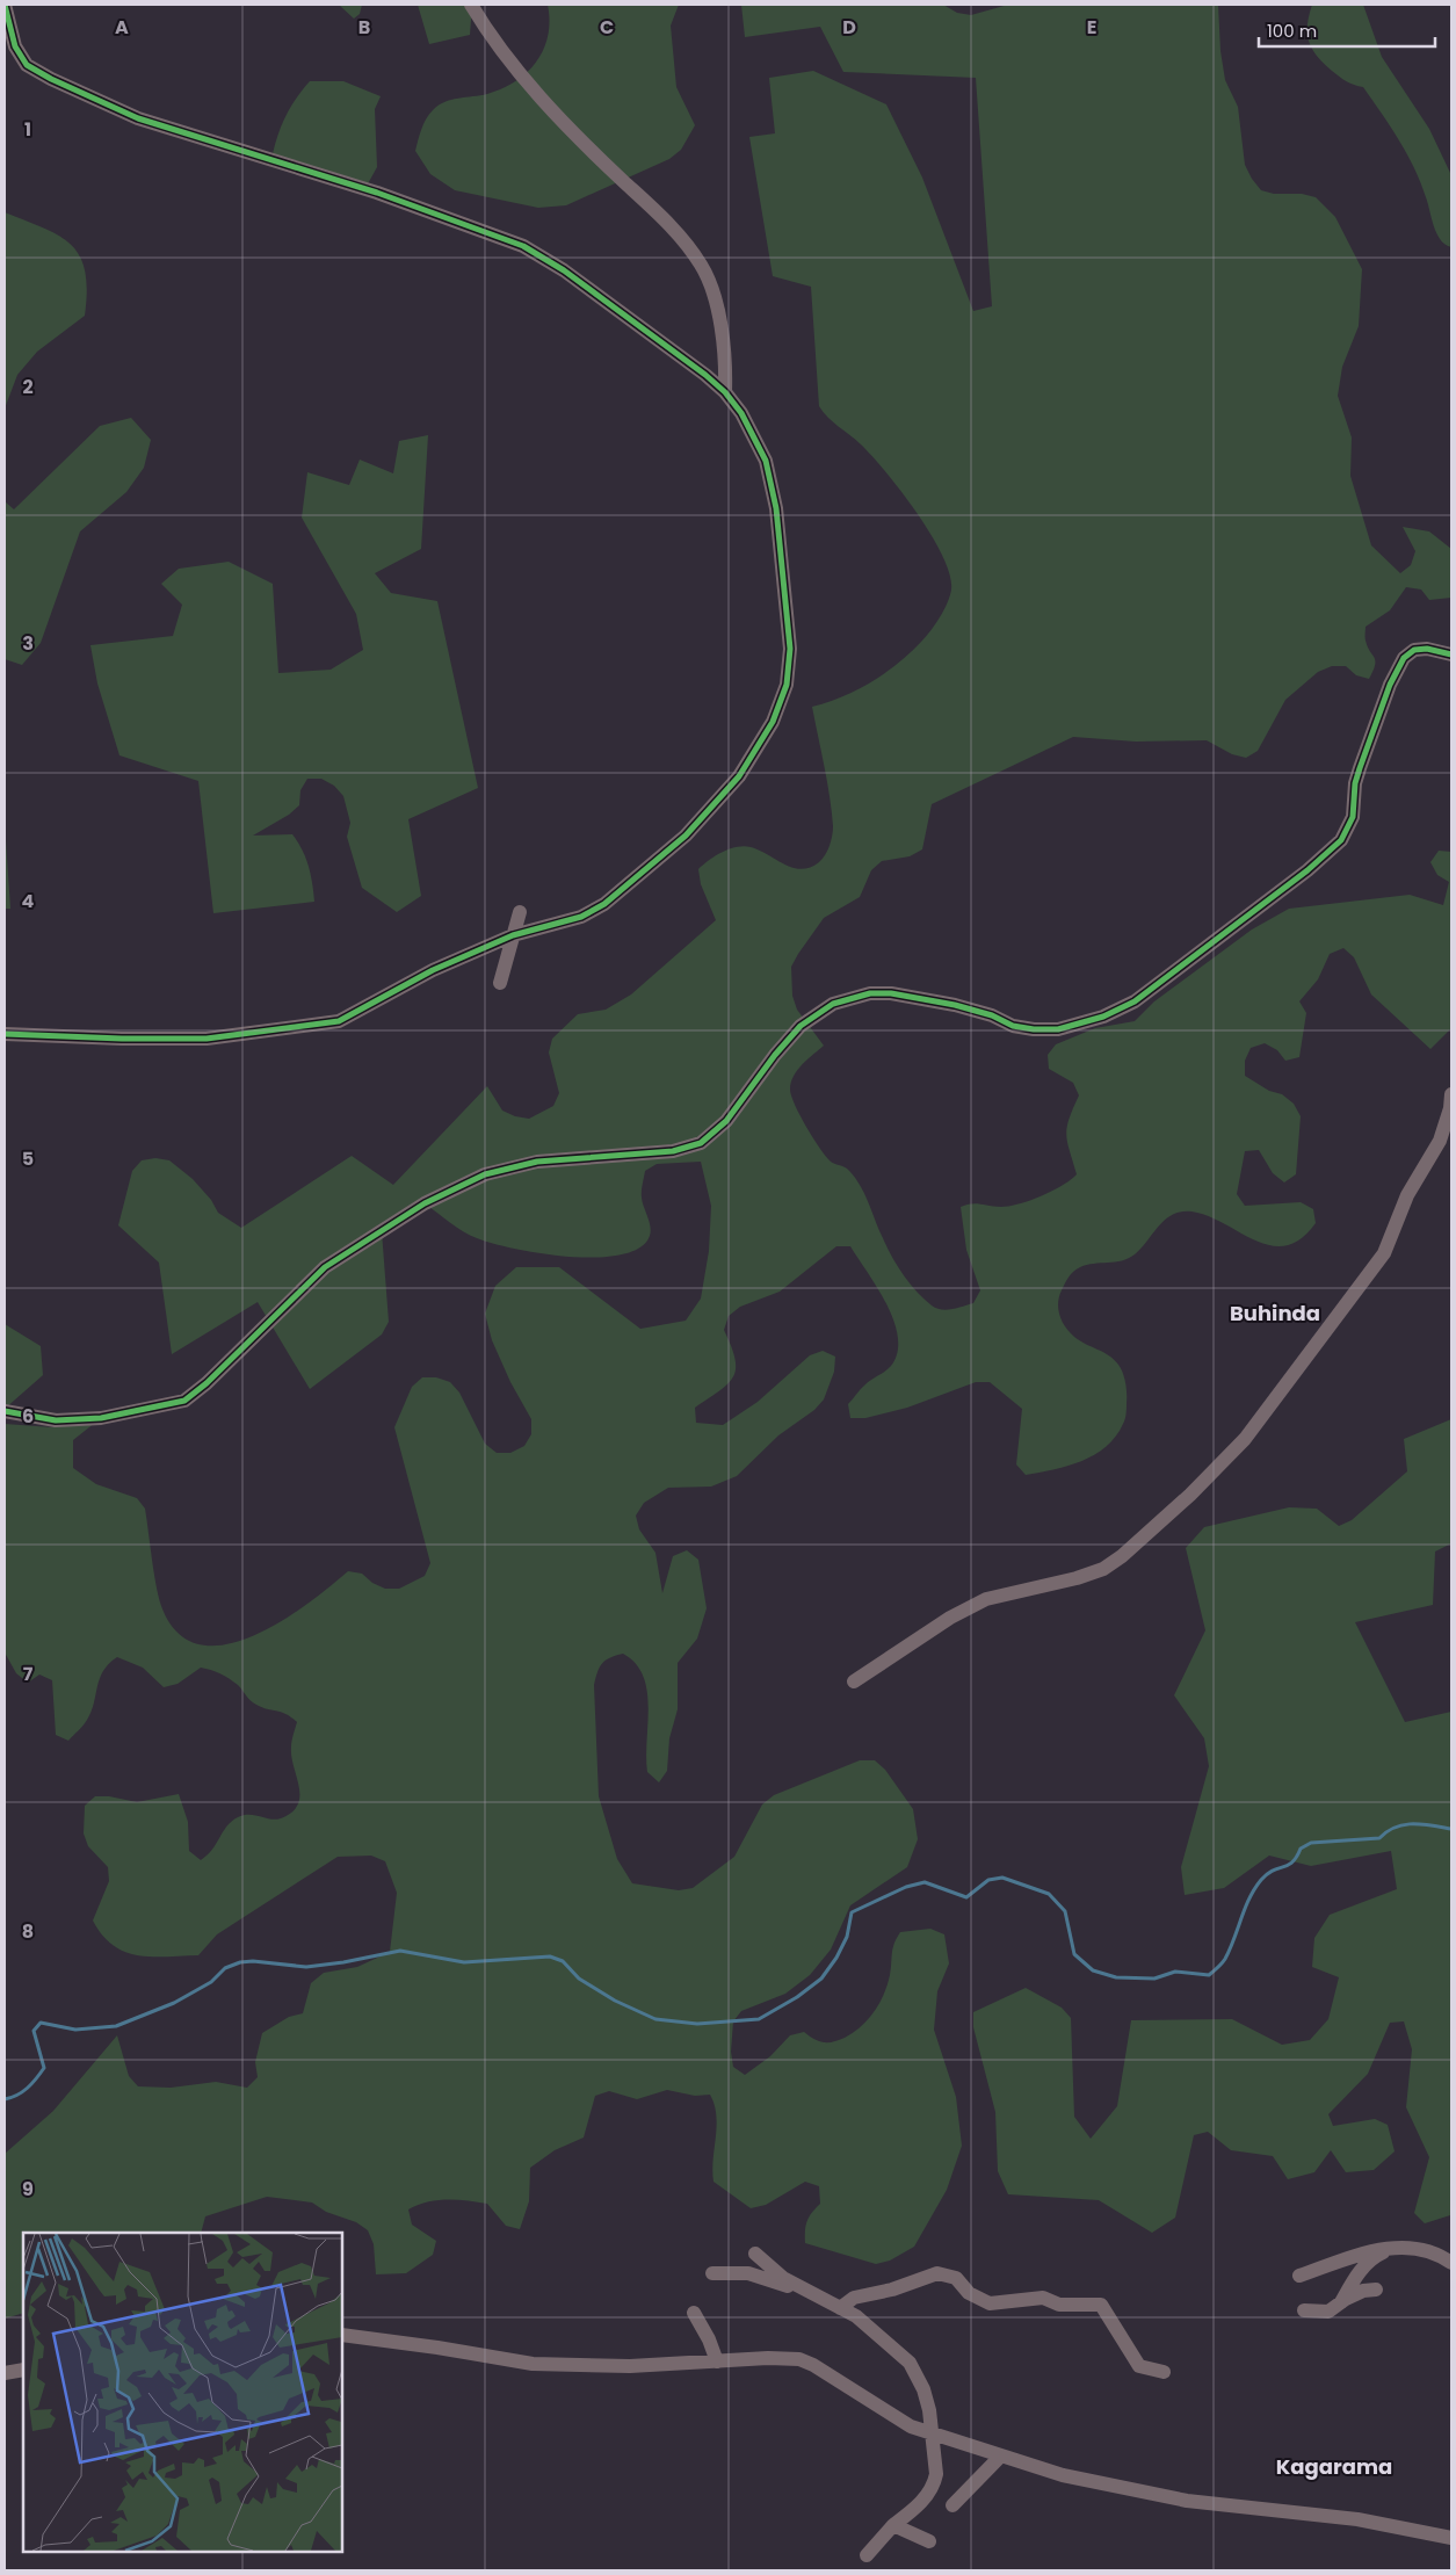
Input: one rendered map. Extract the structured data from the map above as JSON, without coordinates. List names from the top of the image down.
{
  "districts": ["Buhinda", "Kagarama"],
  "scale_bar": "100 m",
  "grid": {
    "columns": [
      "A",
      "B",
      "C",
      "D",
      "E"
    ],
    "rows": [
      "1",
      "2",
      "3",
      "4",
      "5",
      "6",
      "7",
      "8",
      "9"
    ]
  }
}
